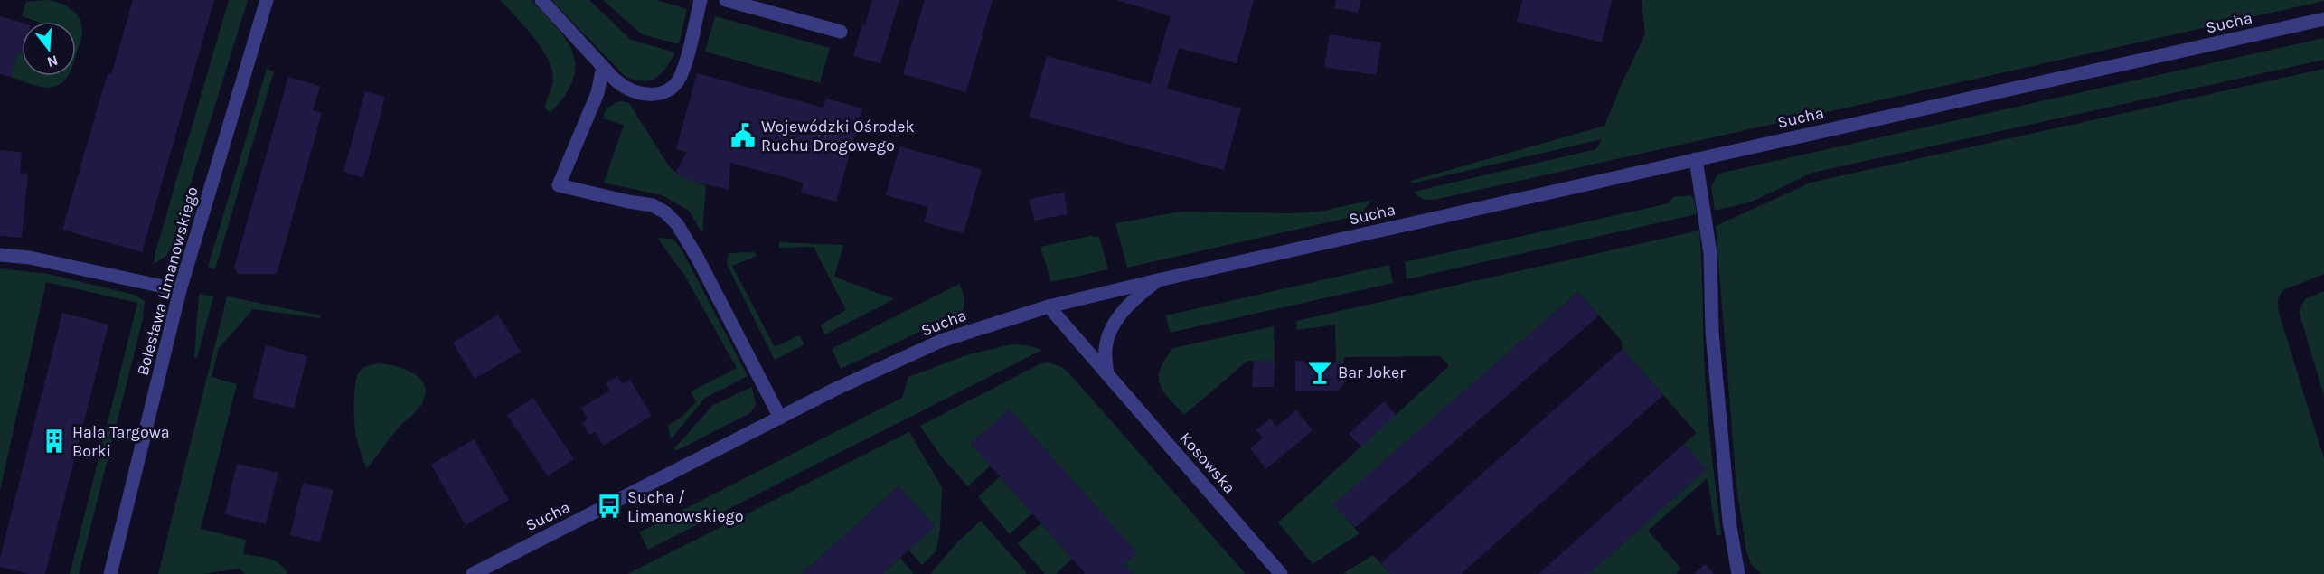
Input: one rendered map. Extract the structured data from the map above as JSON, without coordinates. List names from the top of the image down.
{
  "streets": {
    "street": ["Sucha", "Bolesława Limanowskiego", "Kosowska"]
  },
  "crossings": [
    ["Sucha", "Kosowska"]
  ],
  "places": {
    "public building": ["Wojewódzki Ośrodek Ruchu Drogowego"],
    "bar": ["Bar Joker"],
    "building": ["Hala Targowa Borki"],
    "bus stop": ["Sucha / Limanowskiego"]
  },
  "north": "bottom"
}
